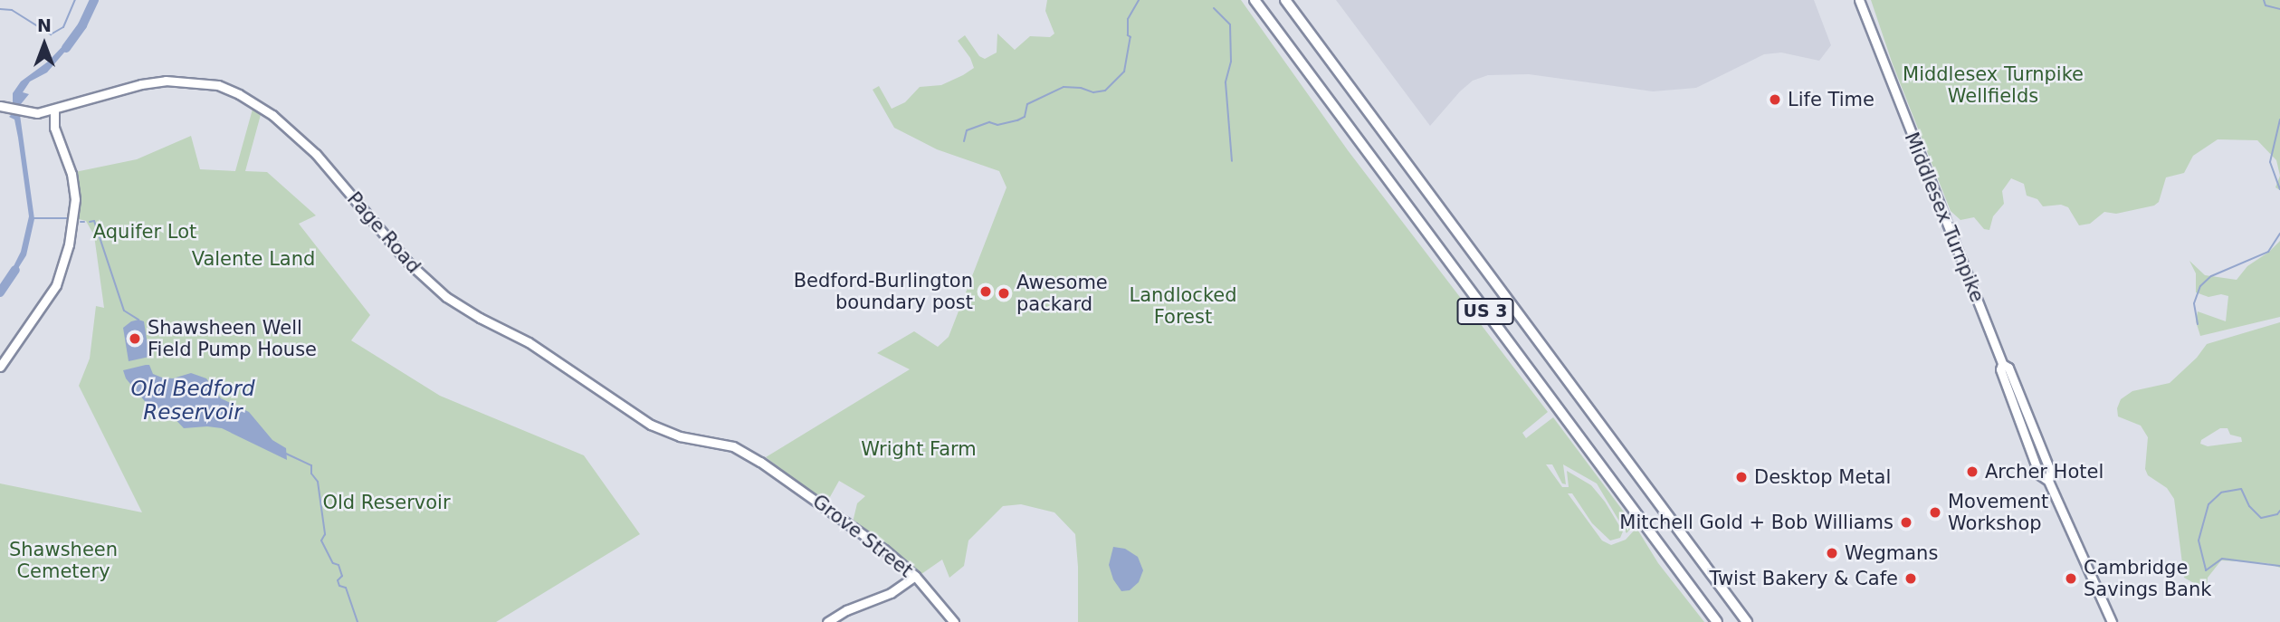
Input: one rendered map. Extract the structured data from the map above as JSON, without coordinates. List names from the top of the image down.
{
  "streets": {
    "highway": ["US 3"],
    "main road": ["Middlesex Turnpike", "Page Road", "Grove Street"]
  },
  "crossings": [
    ["Page Road", "Grove Street"]
  ],
  "water": ["Old Bedford Reservoir"],
  "parks": [
    "Middlesex Turnpike Wellfields",
    "Aquifer Lot",
    "Valente Land",
    "Landlocked Forest",
    "Wright Farm",
    "Old Reservoir",
    "Shawsheen Cemetery"
  ],
  "places": [
    "Life Time",
    "Bedford-Burlington boundary post",
    "Awesome packard",
    "Shawsheen Well Field Pump House",
    "Archer Hotel",
    "Desktop Metal",
    "Movement Workshop",
    "Mitchell Gold + Bob Williams",
    "Wegmans",
    "Twist Bakery & Cafe",
    "Cambridge Savings Bank"
  ],
  "north": "top"
}
